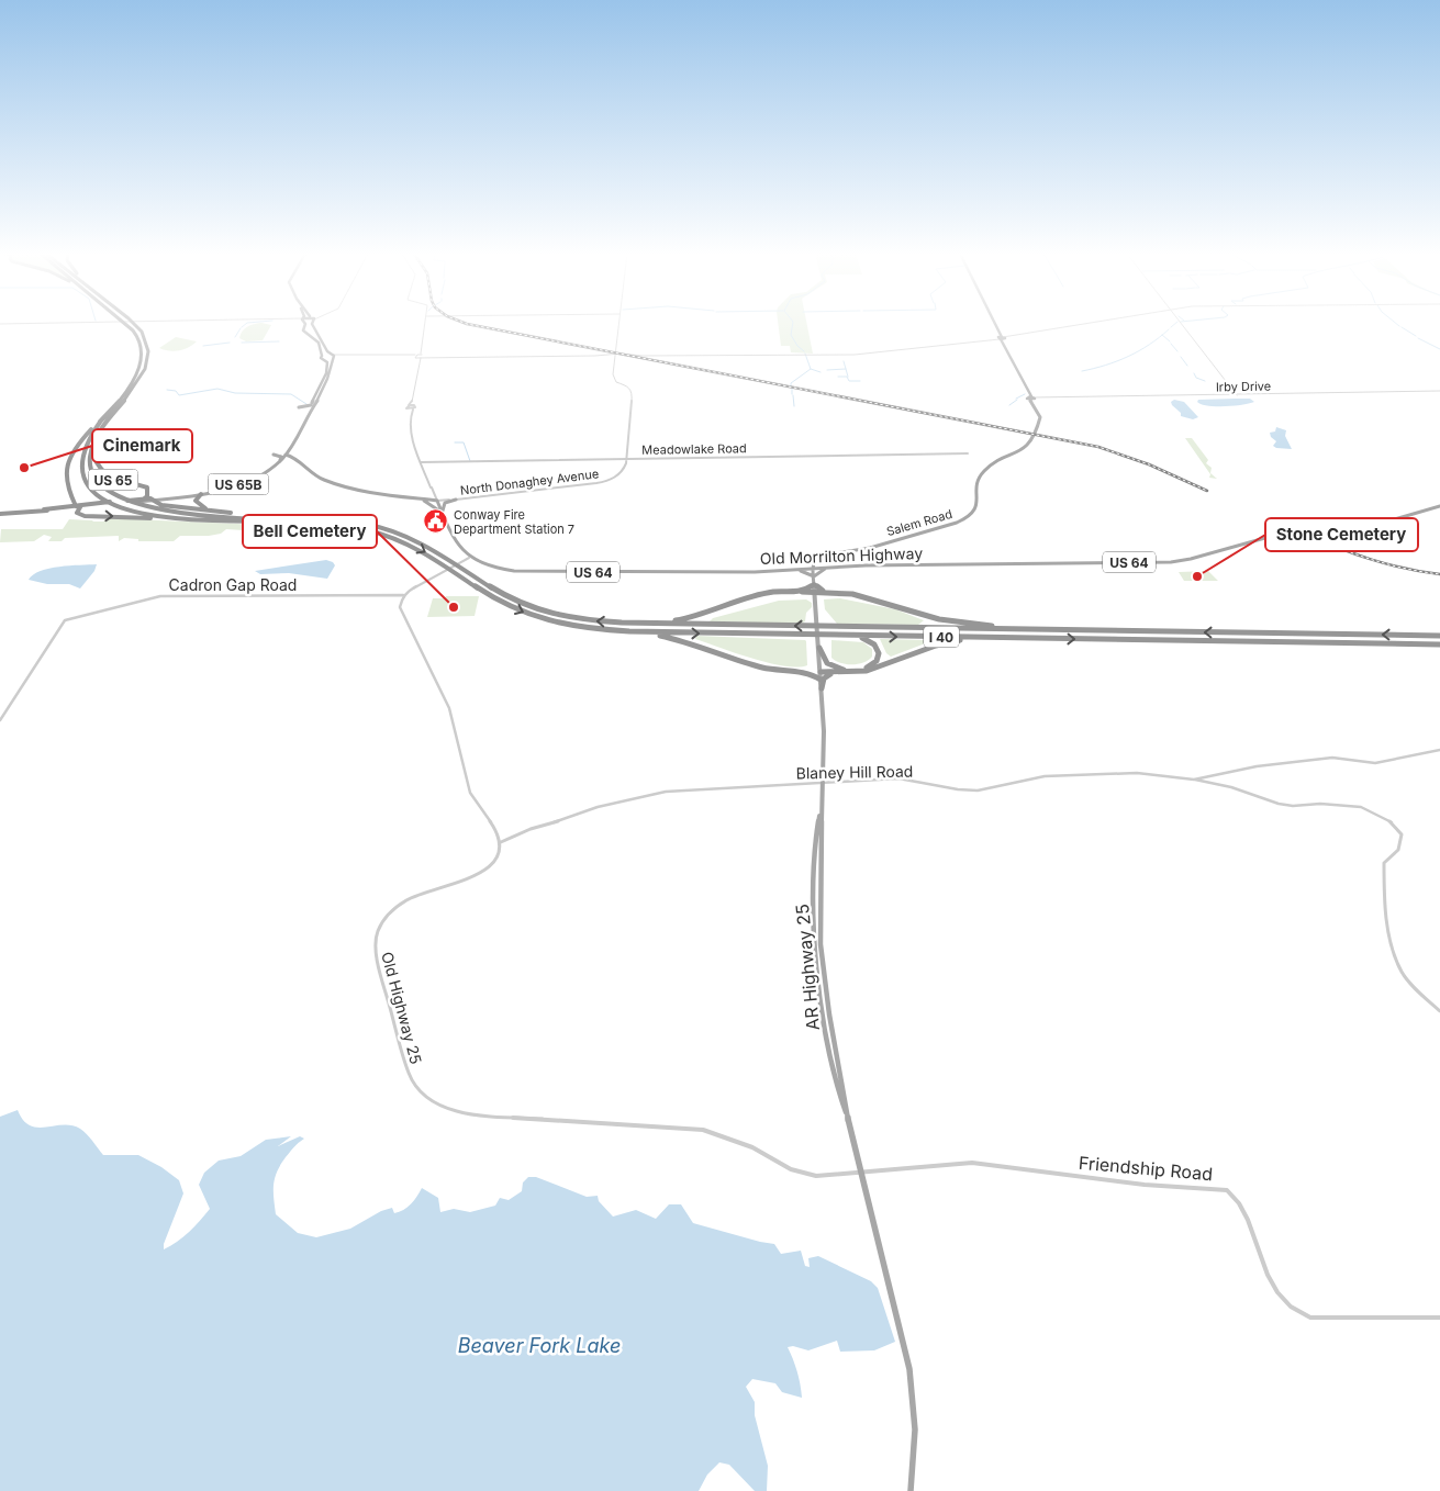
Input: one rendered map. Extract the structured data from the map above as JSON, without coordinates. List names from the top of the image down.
{
  "streets": {
    "highway": ["US 65", "I 40"],
    "main road": [
      "US 65B",
      "Salem Road",
      "Old Morrilton Highway",
      "US 64",
      "AR Highway 25"
    ],
    "street": [
      "Irby Drive",
      "Meadowlake Road",
      "North Donaghey Avenue",
      "Cadron Gap Road",
      "Blaney Hill Road",
      "Old Highway 25",
      "Friendship Road"
    ]
  },
  "crossings": [
    ["Irby Drive", "Salem Road"],
    ["Meadowlake Road", "North Donaghey Avenue"],
    ["US 65", "US 65B"],
    ["US 65", "I 40"],
    ["Blaney Hill Road", "AR Highway 25"],
    ["Blaney Hill Road", "Old Highway 25"],
    ["AR Highway 25", "Friendship Road"],
    ["Old Highway 25", "Friendship Road"]
  ],
  "water": ["Beaver Fork Lake"],
  "places": {
    "other": ["Cinemark", "Stone Cemetery", "Bell Cemetery"],
    "public building": ["Conway Fire Department Station 7"]
  }
}
